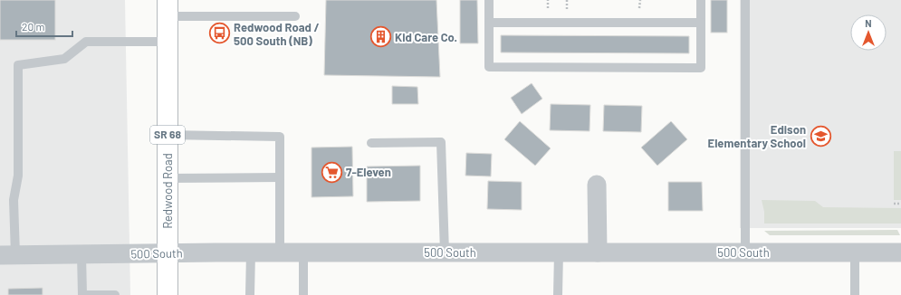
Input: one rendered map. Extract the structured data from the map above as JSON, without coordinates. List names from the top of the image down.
{
  "streets": {
    "main road": ["SR 68", "Redwood Road"],
    "street": ["500 South"]
  },
  "crossings": [
    ["Redwood Road", "500 South"]
  ],
  "places": {
    "bus stop": ["Redwood Road / 500 South (NB)"],
    "building": ["Kid Care Co."],
    "school or university": ["Edison Elementary School"],
    "supermarket": ["7-Eleven"]
  },
  "scale_bar": "20 m",
  "north": "top"
}
